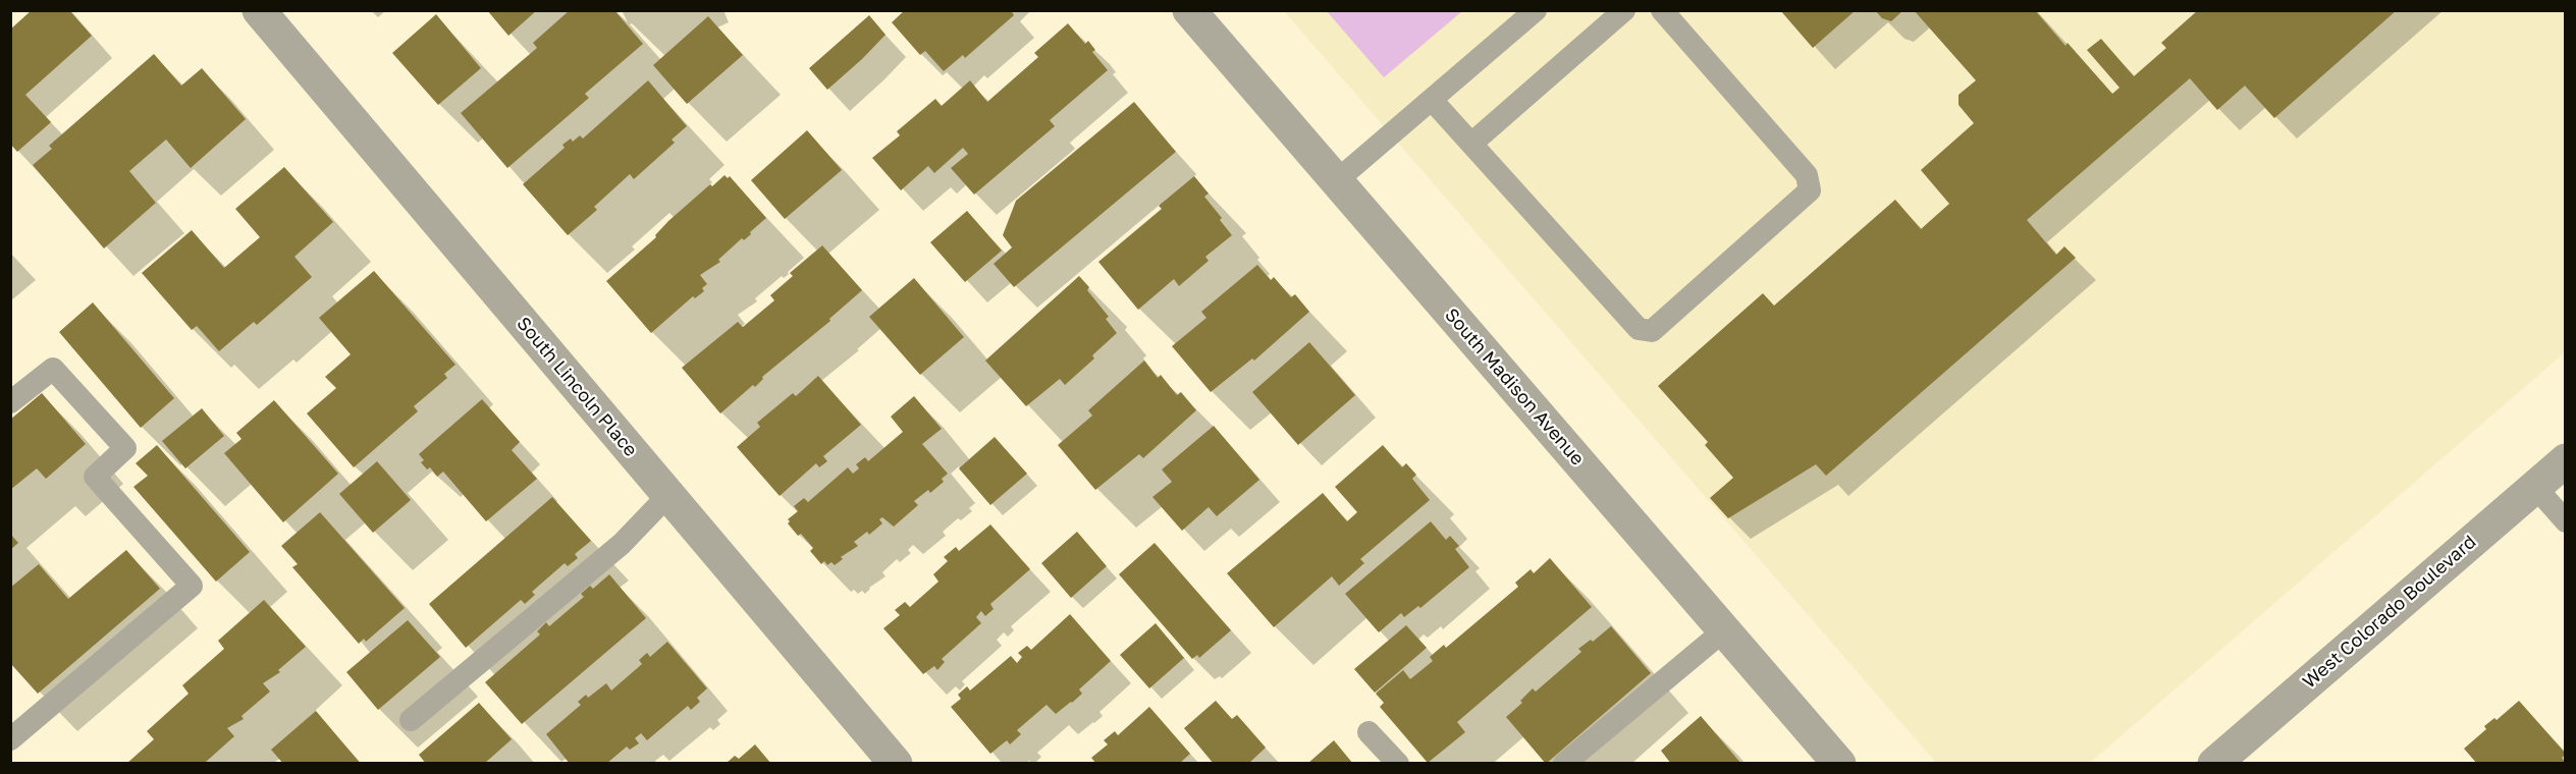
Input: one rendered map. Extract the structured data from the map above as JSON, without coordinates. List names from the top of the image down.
{
  "streets": {
    "street": ["South Lincoln Place", "South Madison Avenue", "West Colorado Boulevard"]
  }
}
